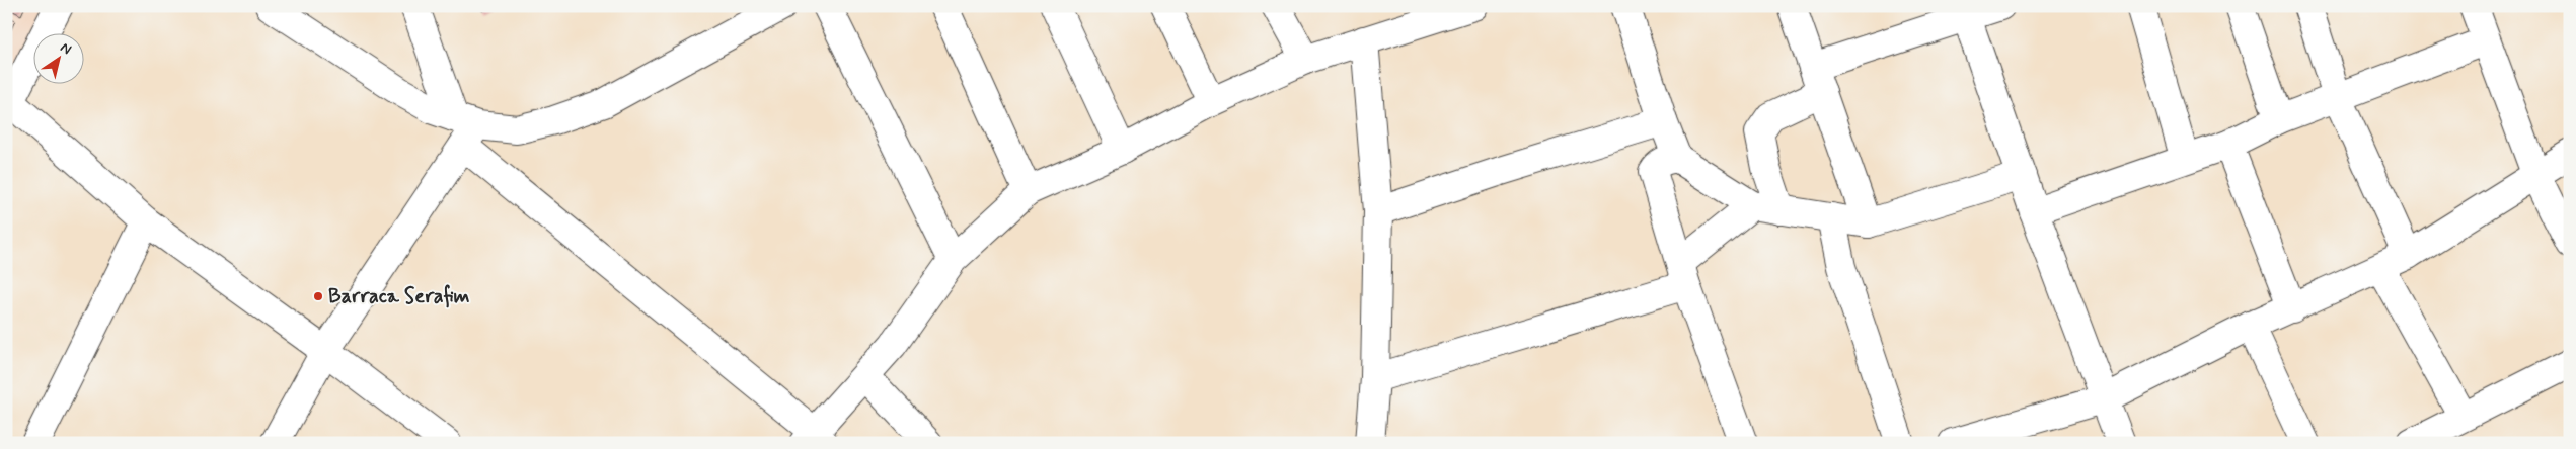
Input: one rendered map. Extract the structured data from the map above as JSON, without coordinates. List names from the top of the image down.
{
  "places": ["Barraca Serafim"],
  "north": "top right"
}
